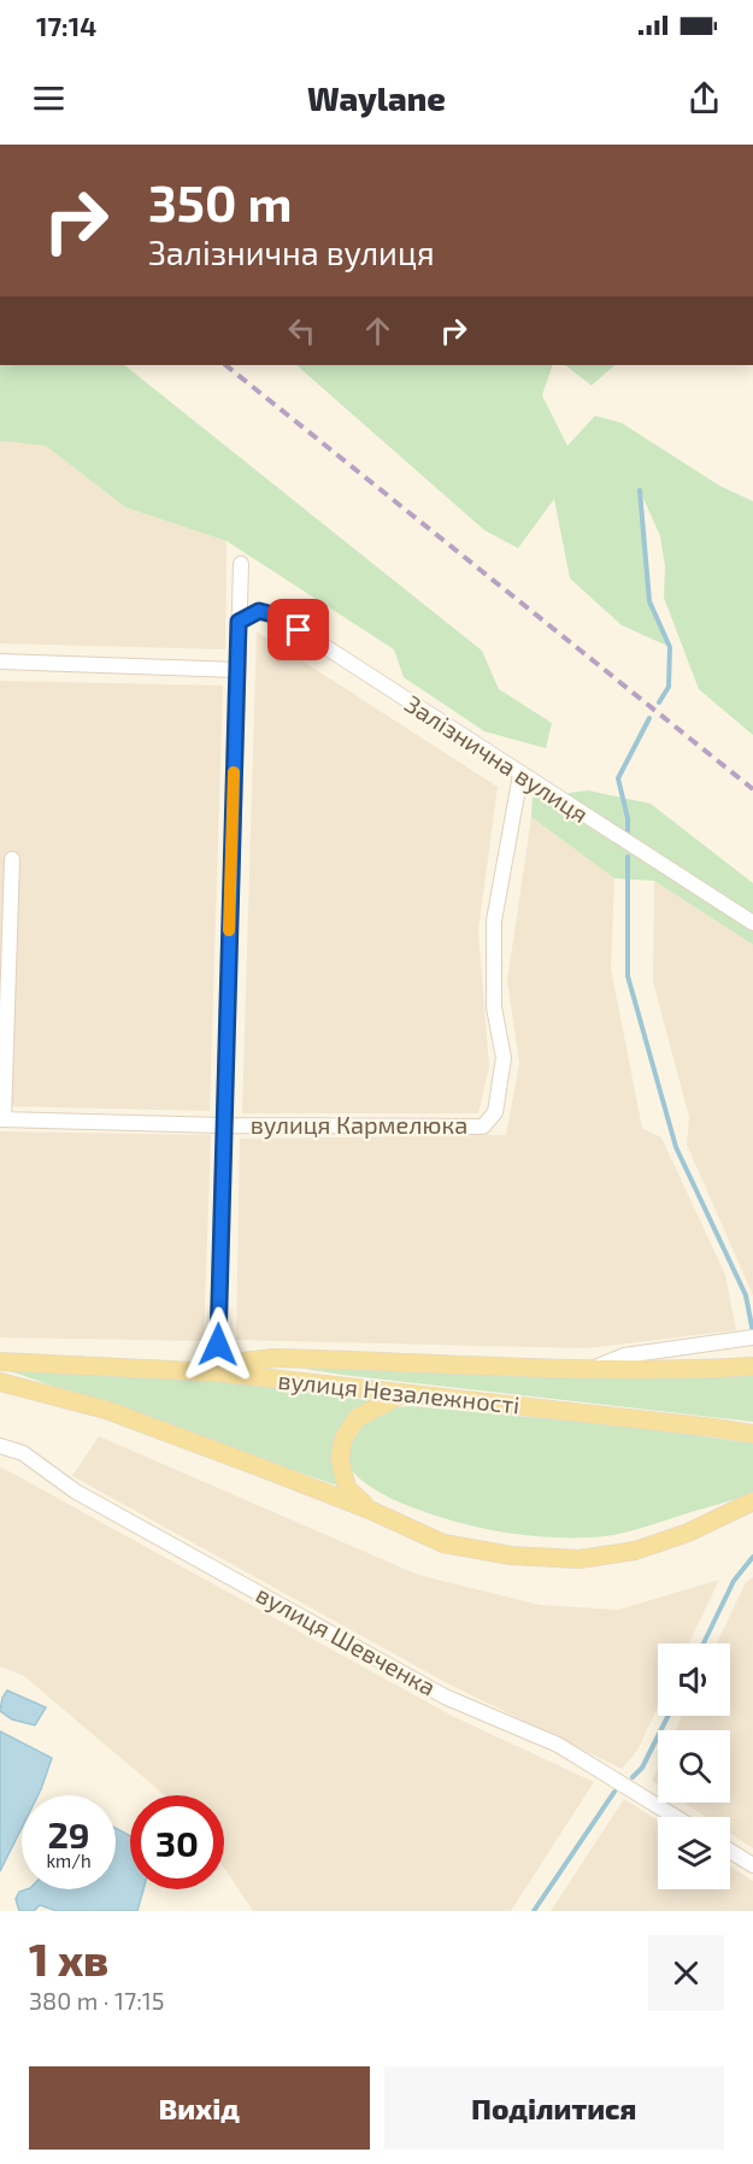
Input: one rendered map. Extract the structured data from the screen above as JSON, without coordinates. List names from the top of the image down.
{
  "streets": {
    "main road": ["вулиця Незалежності"],
    "street": ["Залізнична вулиця", "вулиця Кармелюка", "вулиця Шевченка"]
  },
  "crossings": [
    ["Залізнична вулиця", "вулиця Кармелюка"]
  ],
  "page": {
    "status": "17:14",
    "header": "Waylane",
    "turn": ["350 m", "Залізнична вулиця"],
    "speed": "29 km/h",
    "limit": "30",
    "heading": ["1 хв", "380 m · 17:15"],
    "buttons": ["Вихід", "Поділитися"]
  }
}
